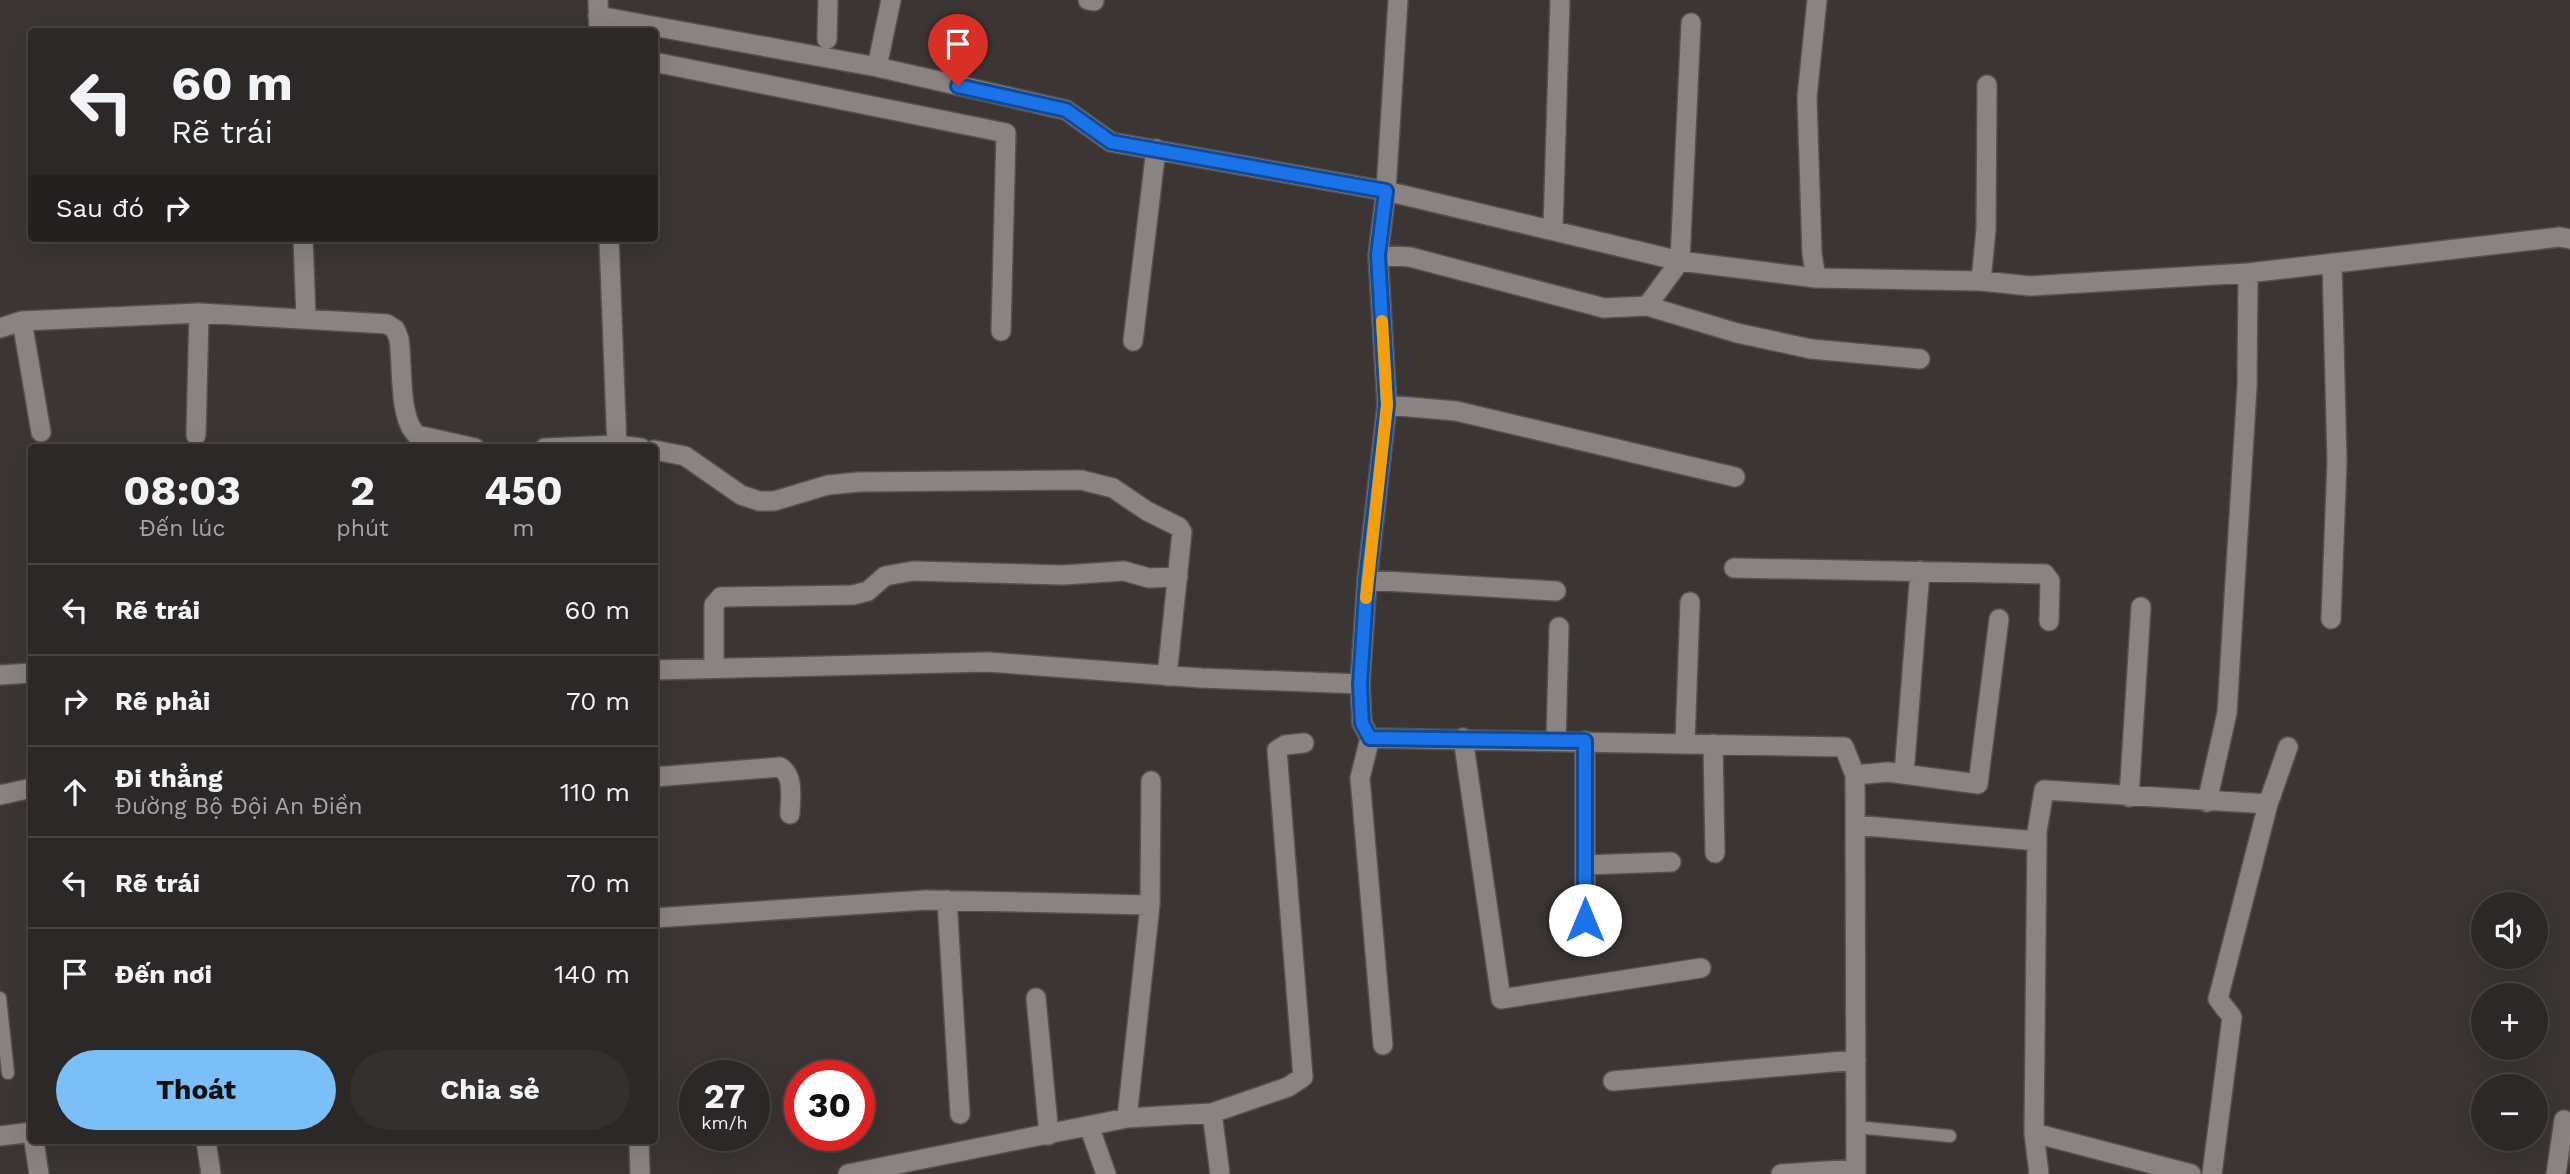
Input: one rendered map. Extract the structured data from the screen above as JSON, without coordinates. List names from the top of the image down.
{
  "page": {
    "turn": ["60 m", "Rẽ trái"],
    "then": "Sau đó",
    "eta": [
      "08:03",
      "Đến lúc",
      "2",
      "phút",
      "450",
      "m"
    ],
    "list": [
      {
        "name": "Rẽ trái",
        "value": "60 m"
      },
      {
        "name": "Rẽ phải",
        "value": "70 m"
      },
      {
        "name": "Đi thẳng",
        "note": "Đường Bộ Đội An Điền",
        "value": "110 m"
      },
      {
        "name": "Rẽ trái",
        "value": "70 m"
      },
      {
        "name": "Đến nơi",
        "value": "140 m"
      }
    ],
    "map_buttons": ["+", "−"],
    "buttons": ["Thoát", "Chia sẻ"],
    "speed": "27 km/h",
    "limit": "30"
  }
}
